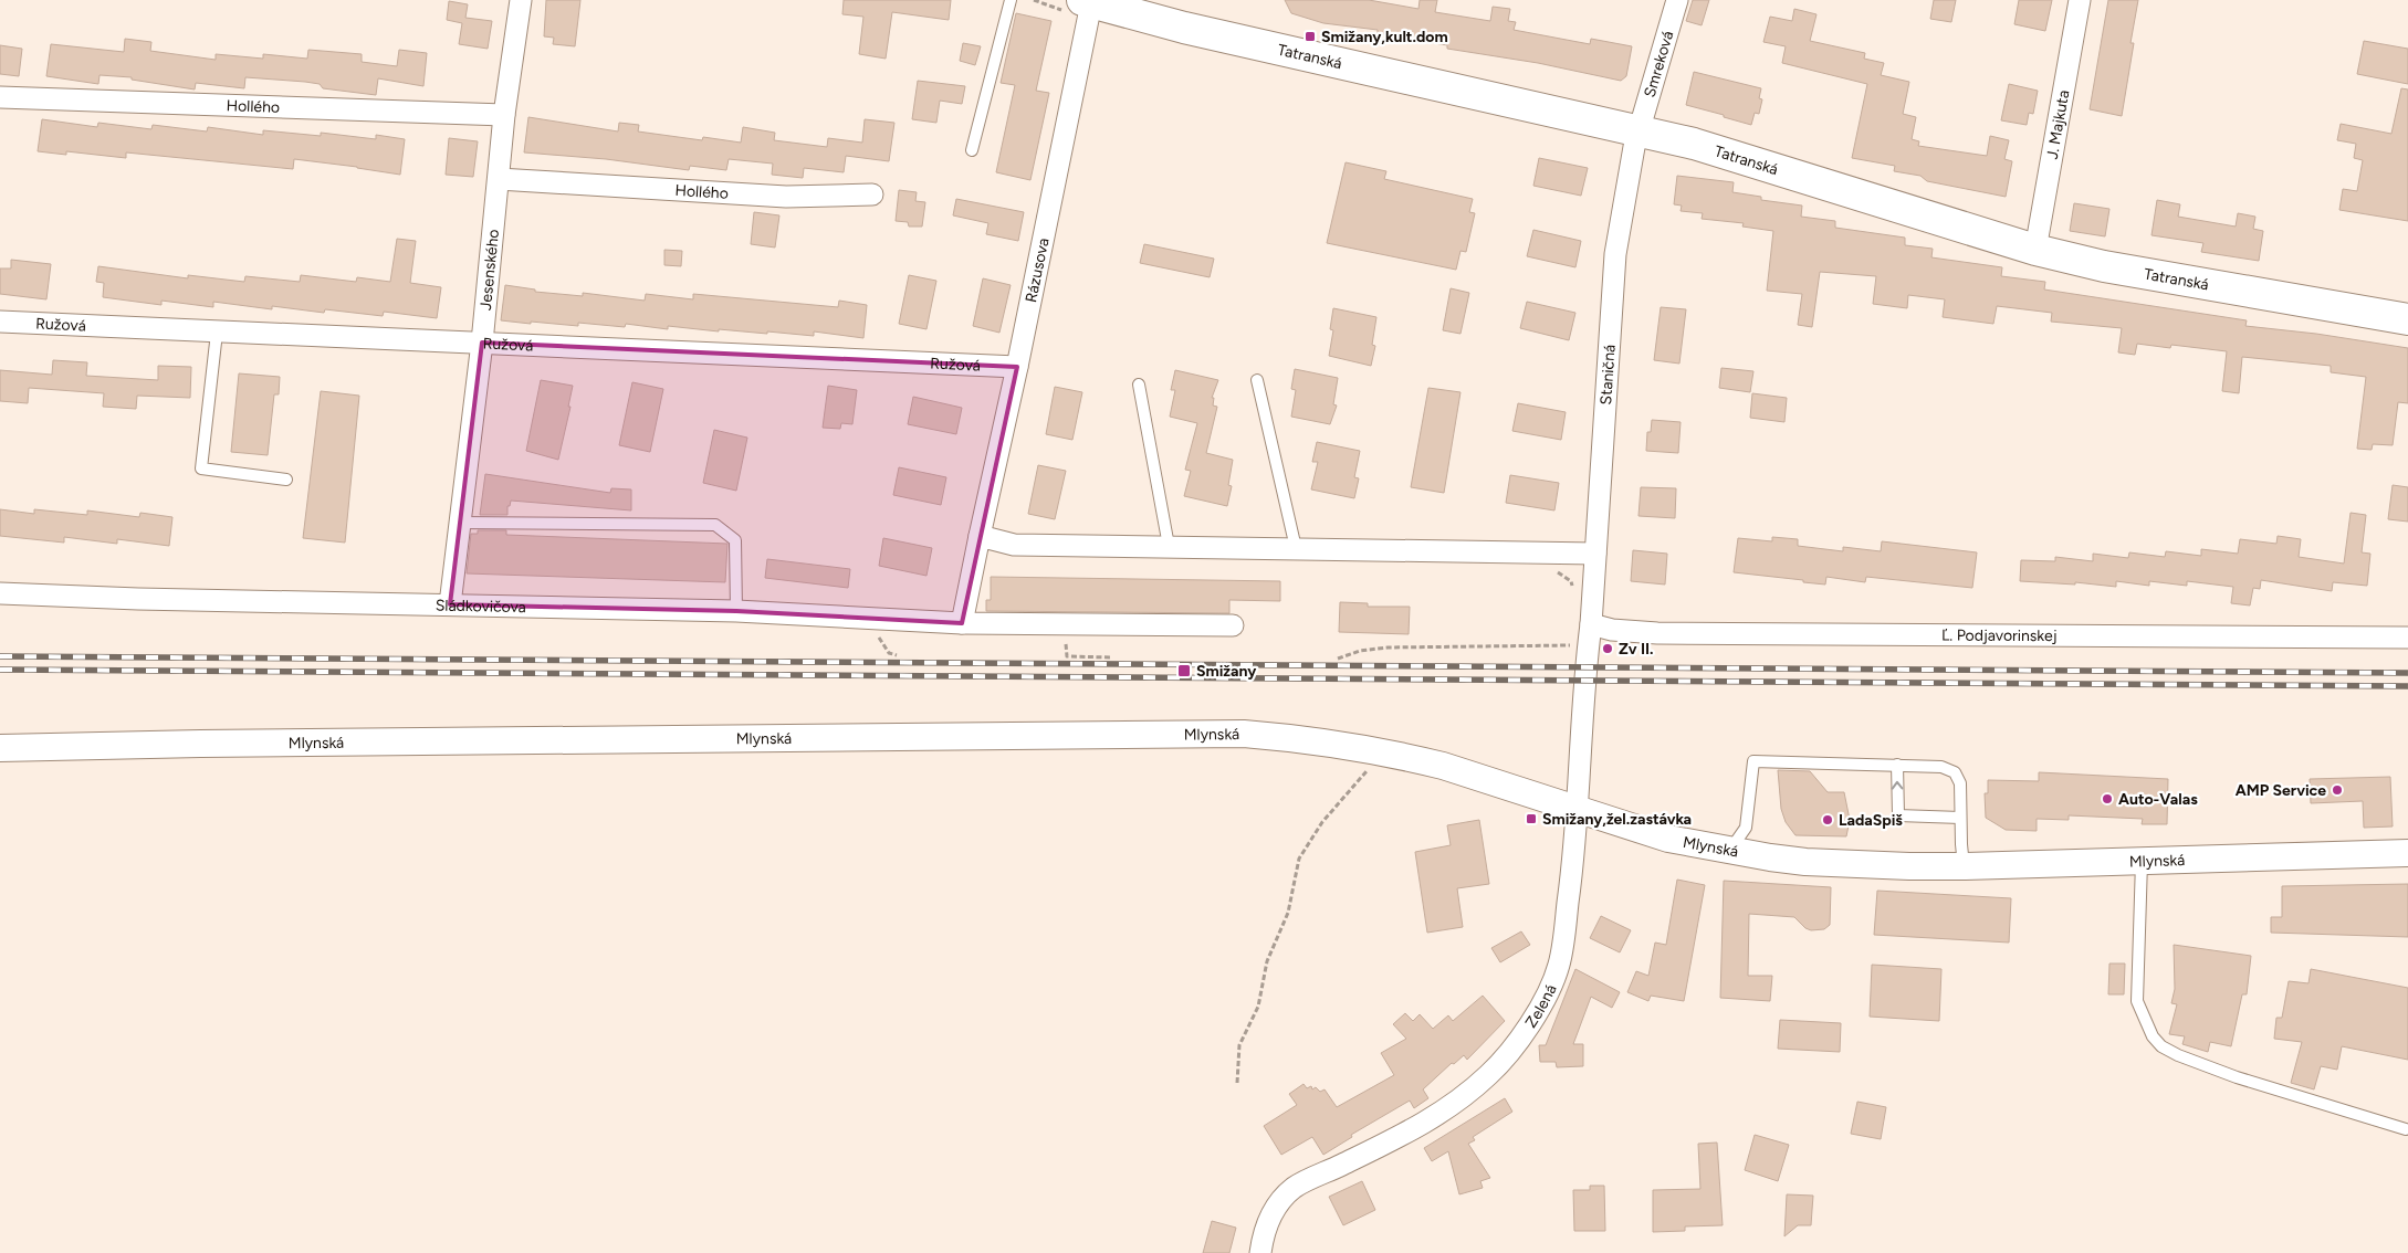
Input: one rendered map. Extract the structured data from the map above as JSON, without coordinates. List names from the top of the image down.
{
  "streets": {
    "main road": ["Tatranská"],
    "street": [
      "Smreková",
      "Hollého",
      "J. Majkuta",
      "Jesenského",
      "Rázusova",
      "Ružová",
      "Staničná",
      "Sládkovičova",
      "Ľ. Podjavorinskej",
      "Mlynská",
      "Zelená"
    ]
  },
  "crossings": [
    ["Tatranská", "Smreková"],
    ["Tatranská", "J. Majkuta"],
    ["Tatranská", "Rázusova"],
    ["Tatranská", "Staničná"],
    ["Smreková", "Staničná"],
    ["Hollého", "Jesenského"],
    ["Jesenského", "Ružová"],
    ["Jesenského", "Sládkovičova"],
    ["Rázusova", "Ružová"],
    ["Rázusova", "Sládkovičova"],
    ["Staničná", "Ľ. Podjavorinskej"],
    ["Staničná", "Zelená"],
    ["Ľ. Podjavorinskej", "Zelená"],
    ["Mlynská", "Zelená"]
  ],
  "places": {
    "transit": ["Smižany,kult.dom", "Smižany", "Smižany,žel.zastávka"],
    "other": [
      "Zv II.",
      "AMP Service",
      "Auto-Valas",
      "LadaSpiš"
    ]
  }
}
